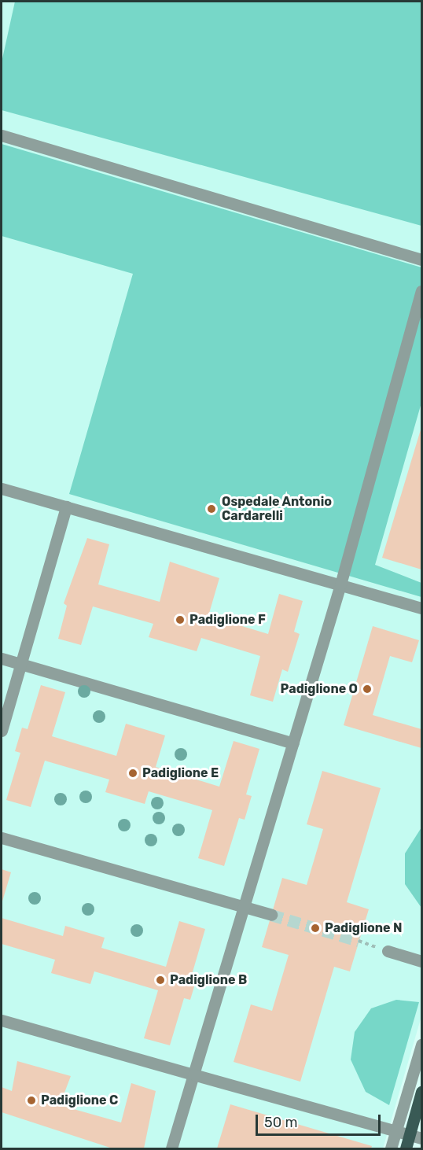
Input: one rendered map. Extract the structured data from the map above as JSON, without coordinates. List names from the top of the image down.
{
  "places": [
    "Ospedale Antonio Cardarelli",
    "Padiglione F",
    "Padiglione O",
    "Padiglione E",
    "Padiglione N",
    "Padiglione B",
    "Padiglione C"
  ],
  "scale_bar": "50 m"
}
